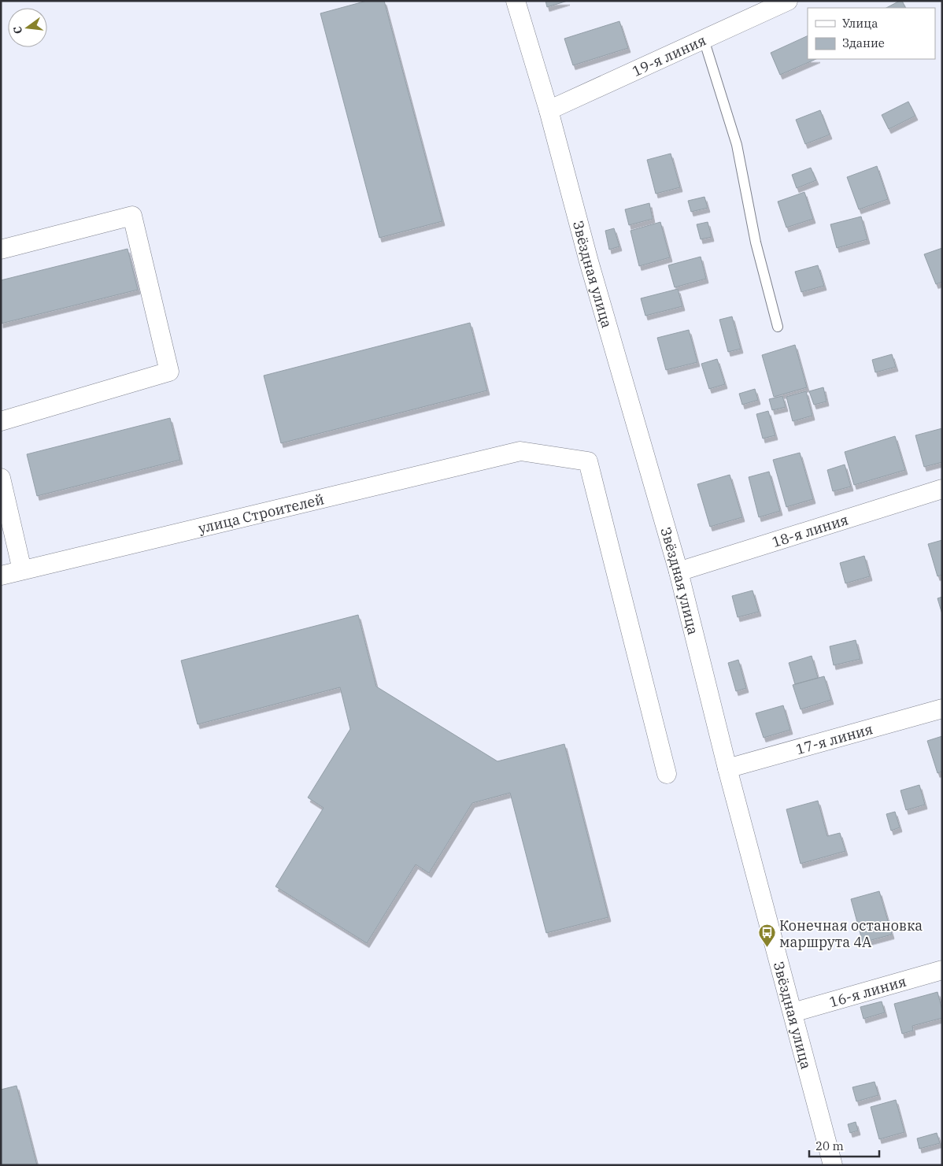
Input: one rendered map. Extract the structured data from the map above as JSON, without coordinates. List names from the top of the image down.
{
  "streets": {
    "street": [
      "19-я линия",
      "Звёздная улица",
      "улица Строителей",
      "18-я линия",
      "17-я линия",
      "16-я линия"
    ]
  },
  "crossings": [
    ["19-я линия", "Звёздная улица"],
    ["Звёздная улица", "18-я линия"],
    ["Звёздная улица", "17-я линия"],
    ["Звёздная улица", "16-я линия"]
  ],
  "places": {
    "bus stop": ["Конечная остановка маршрута 4А"]
  },
  "legend": ["Улица", "Здание"],
  "scale_bar": "20 m",
  "north": "left"
}
